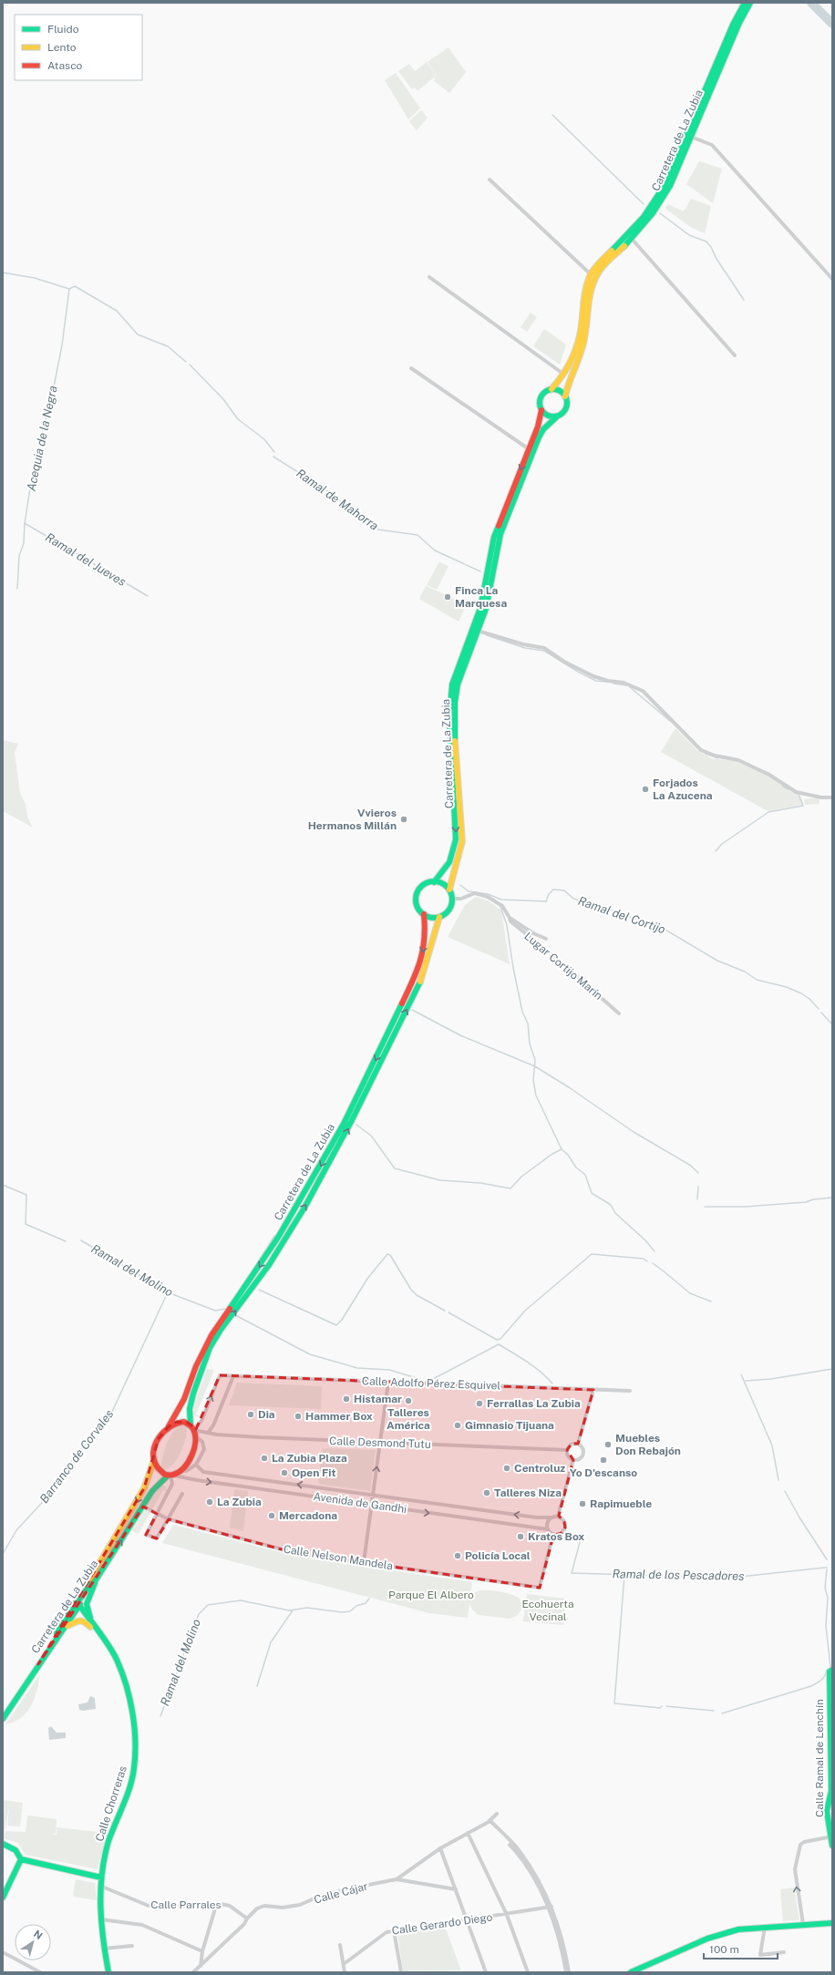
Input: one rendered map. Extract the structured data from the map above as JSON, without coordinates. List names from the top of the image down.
{
  "streets": {
    "street": [
      "Carretera de La Zubia",
      "Lugar Cortijo Marín",
      "Calle Adolfo Pérez Esquivel",
      "Calle Desmond Tutu",
      "Avenida de Gandhi",
      "Calle Nelson Mandela",
      "Calle Ramal de Lenchín",
      "Calle Chorreras",
      "Calle Cájar",
      "Calle Parrales",
      "Calle Gerardo Diego"
    ]
  },
  "crossings": [
    ["Carretera de La Zubia", "Lugar Cortijo Marín"],
    ["Carretera de La Zubia", "Calle Adolfo Pérez Esquivel"],
    ["Carretera de La Zubia", "Calle Desmond Tutu"],
    ["Carretera de La Zubia", "Avenida de Gandhi"],
    ["Carretera de La Zubia", "Calle Nelson Mandela"],
    ["Calle Adolfo Pérez Esquivel", "Calle Desmond Tutu"],
    ["Calle Adolfo Pérez Esquivel", "Avenida de Gandhi"],
    ["Calle Desmond Tutu", "Avenida de Gandhi"],
    ["Avenida de Gandhi", "Calle Nelson Mandela"],
    ["Calle Chorreras", "Calle Parrales"],
    ["Calle Cájar", "Calle Parrales"]
  ],
  "water": [
    "Acequia de la Negra",
    "Ramal de Mahorra",
    "Ramal del Jueves",
    "Ramal del Cortijo",
    "Ramal del Molino",
    "Barranco de Corvales",
    "Ramal de los Pescadores"
  ],
  "parks": ["Parque El Albero", "Ecohuerta Vecinal"],
  "places": [
    "Finca La Marquesa",
    "Forjados La Azucena",
    "Vvieros Hermanos Millán",
    "Histamar",
    "Talleres América",
    "Ferrallas La Zubia",
    "Dia",
    "Hammer Box",
    "Gimnasio Tijuana",
    "Muebles Don Rebajón",
    "La Zubia Plaza",
    "Yo D'escanso",
    "Centroluz",
    "Open Fit",
    "Talleres Niza",
    "La Zubia",
    "Rapimueble",
    "Mercadona",
    "Kratos Box",
    "Policía Local"
  ],
  "legend": ["Fluido", "Lento", "Atasco"],
  "scale_bar": "100 m",
  "north": "top right"
}
